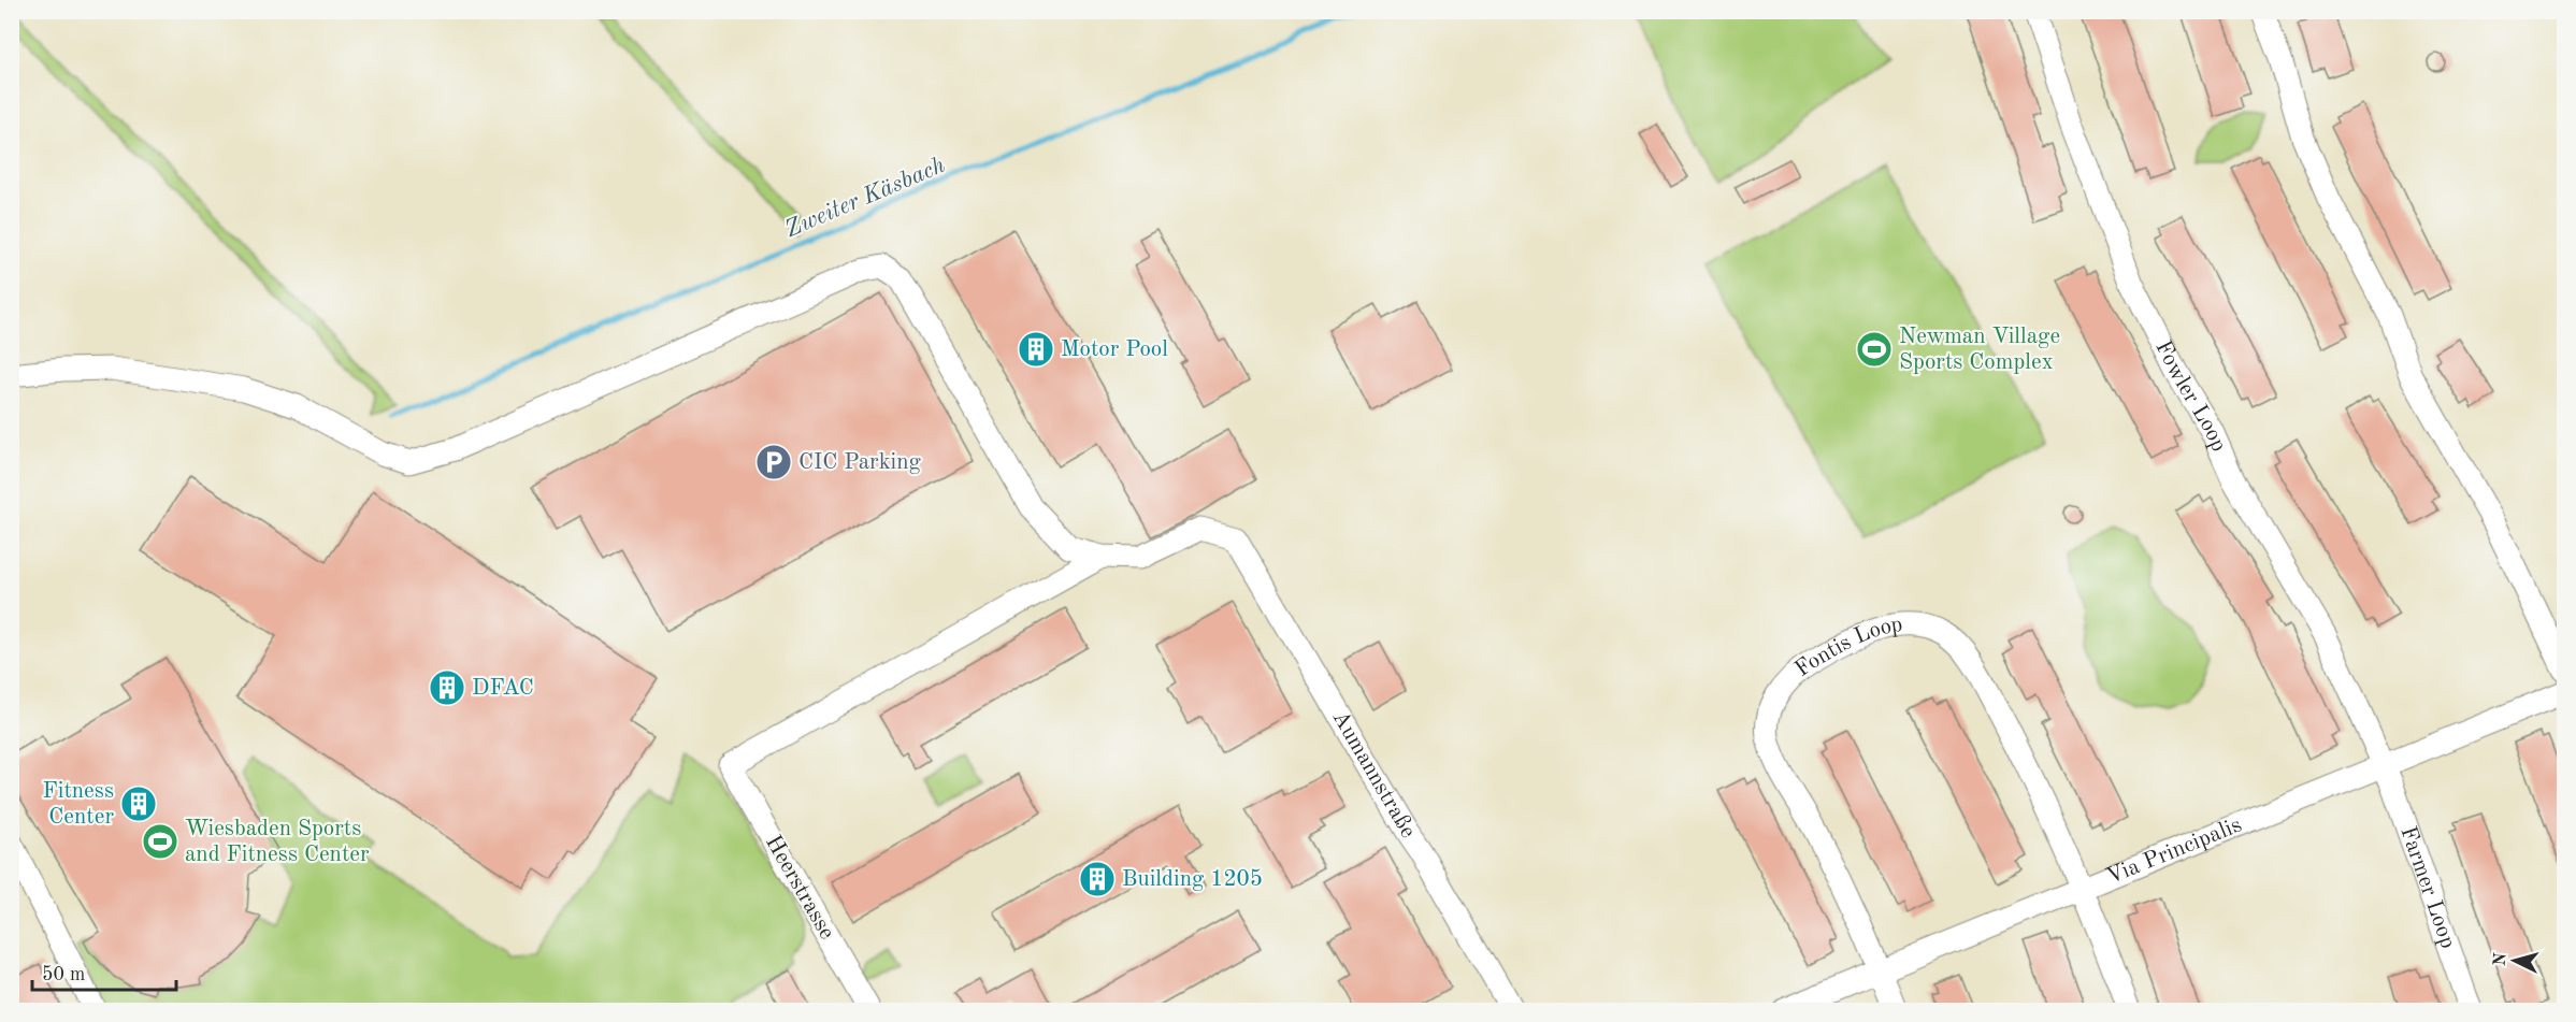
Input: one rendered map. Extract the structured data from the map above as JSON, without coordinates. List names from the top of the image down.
{
  "streets": {
    "street": [
      "Fowler Loop",
      "Fontis Loop",
      "Aumannstraße",
      "Via Principalis",
      "Heerstrasse",
      "Farmer Loop"
    ]
  },
  "crossings": [
    ["Fowler Loop", "Via Principalis"],
    ["Fowler Loop", "Farmer Loop"],
    ["Fontis Loop", "Via Principalis"],
    ["Aumannstraße", "Heerstrasse"],
    ["Via Principalis", "Farmer Loop"]
  ],
  "water": ["Zweiter Käsbach"],
  "places": {
    "building": [
      "Motor Pool",
      "DFAC",
      "Fitness Center",
      "Building 1205"
    ],
    "sports": ["Newman Village Sports Complex", "Wiesbaden Sports and Fitness Center"],
    "parking": ["CIC Parking"]
  },
  "scale_bar": "50 m",
  "north": "left"
}
